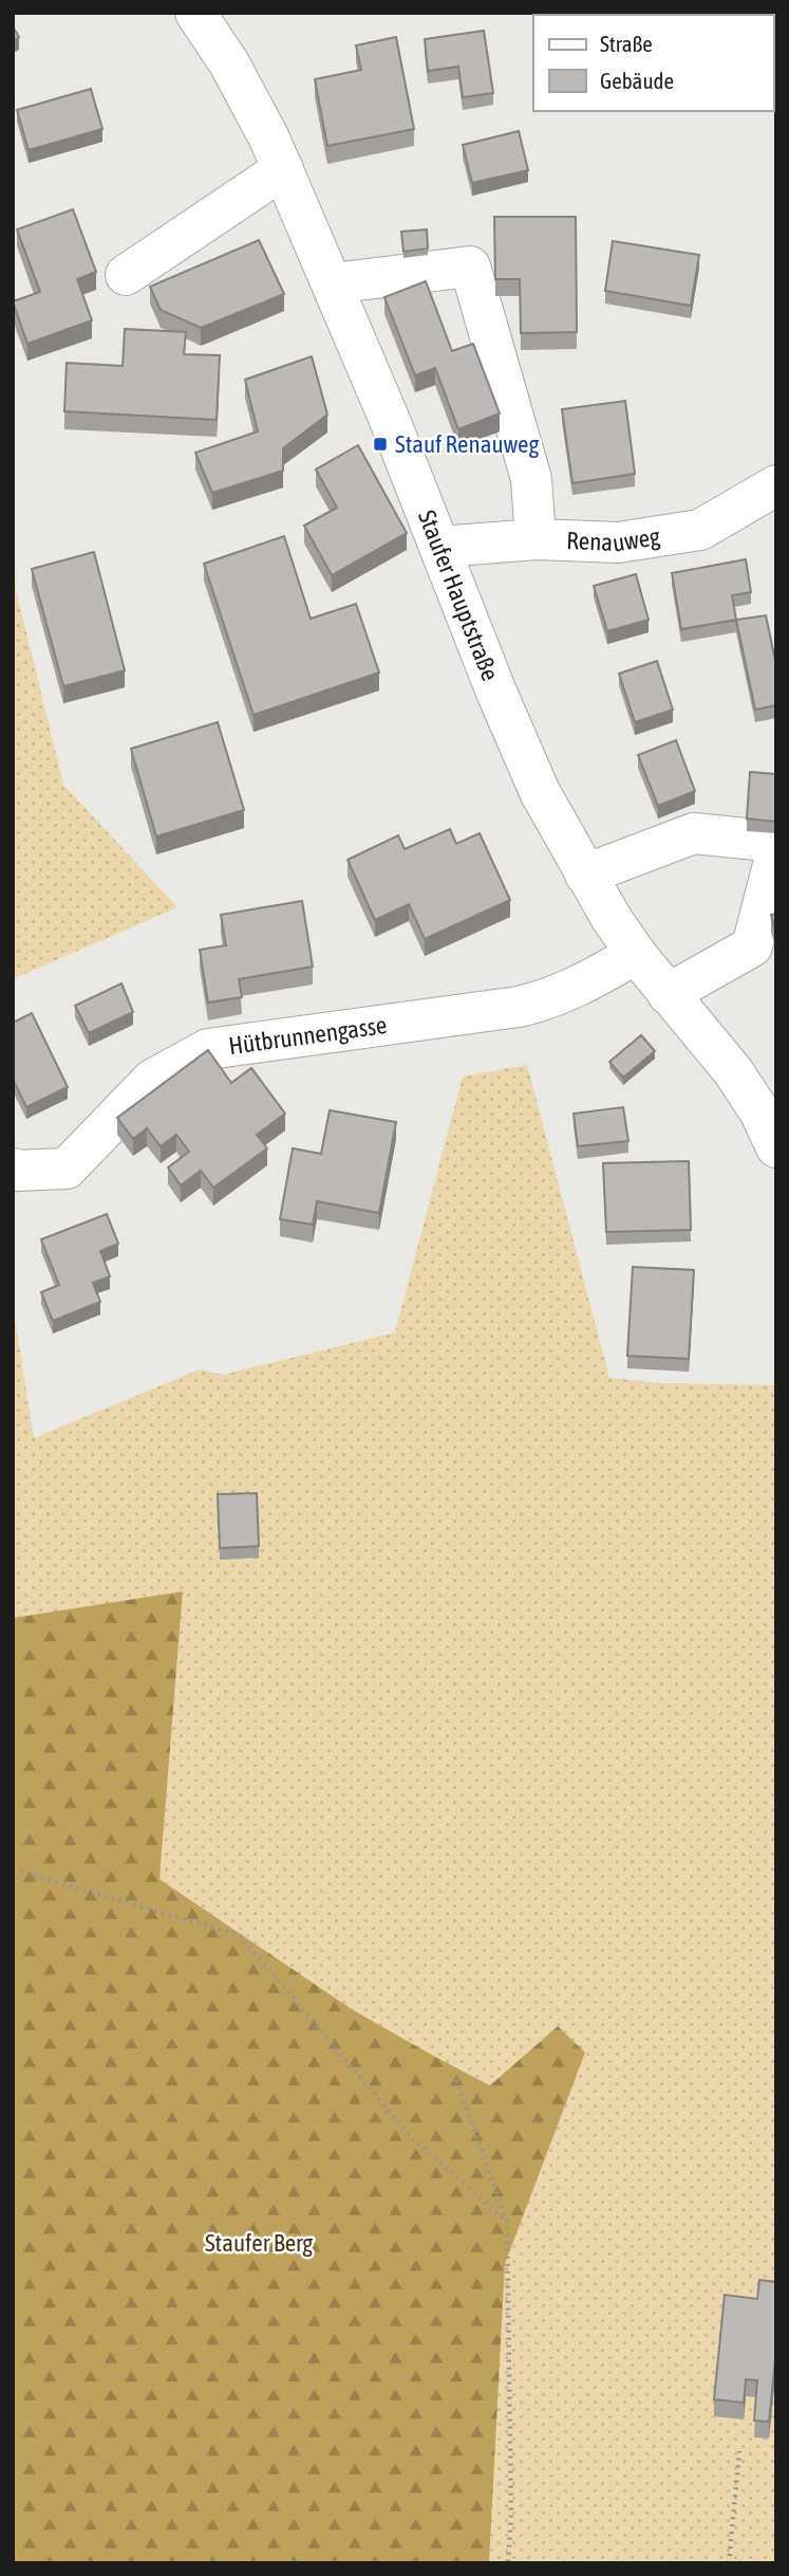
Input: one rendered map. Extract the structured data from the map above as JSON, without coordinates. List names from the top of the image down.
{
  "streets": {
    "street": ["Renauweg", "Staufer Hauptstraße", "Hütbrunnengasse"]
  },
  "crossings": [
    ["Renauweg", "Staufer Hauptstraße"],
    ["Staufer Hauptstraße", "Hütbrunnengasse"]
  ],
  "parks": ["Staufer Berg"],
  "places": {
    "transit": ["Stauf Renauweg"]
  },
  "legend": ["Straße", "Gebäude"]
}
